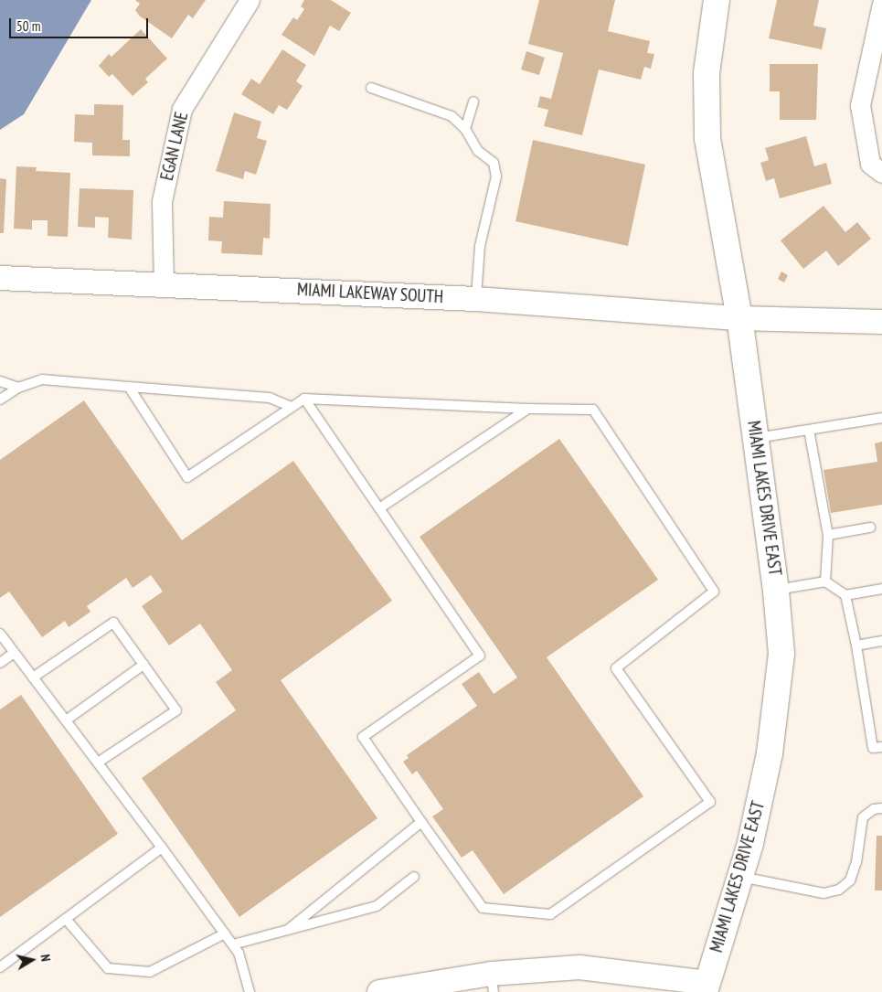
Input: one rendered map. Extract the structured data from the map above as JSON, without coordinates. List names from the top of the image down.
{
  "streets": {
    "main road": ["MIAMI LAKES DRIVE EAST"],
    "street": ["EGAN LANE", "MIAMI LAKEWAY SOUTH"]
  },
  "crossings": [
    ["EGAN LANE", "MIAMI LAKEWAY SOUTH"],
    ["MIAMI LAKEWAY SOUTH", "MIAMI LAKES DRIVE EAST"]
  ],
  "scale_bar": "50 m",
  "north": "right"
}
